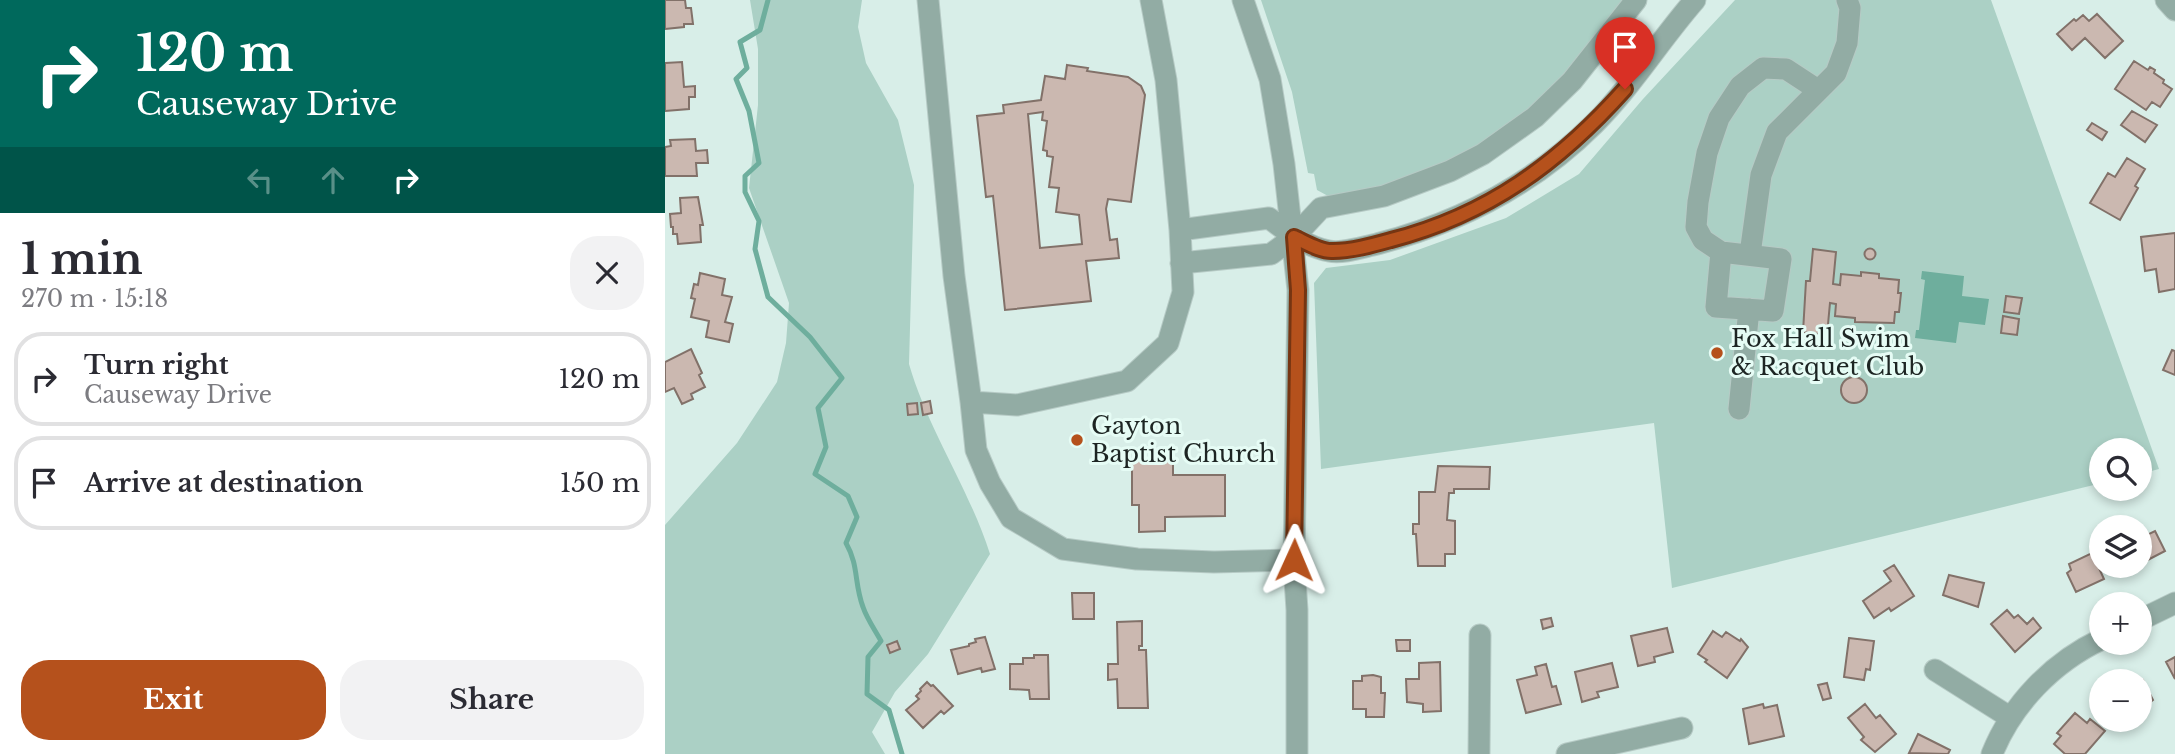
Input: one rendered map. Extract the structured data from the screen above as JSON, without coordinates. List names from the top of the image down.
{
  "places": ["Fox Hall Swim & Racquet Club", "Gayton Baptist Church"],
  "page": {
    "turn": ["120 m", "Causeway Drive"],
    "heading": ["1 min", "270 m · 15:18"],
    "list": [
      {
        "name": "Turn right",
        "note": "Causeway Drive",
        "value": "120 m"
      },
      {
        "name": "Arrive at destination",
        "value": "150 m"
      }
    ],
    "map_buttons": ["+", "−"],
    "buttons": ["Exit", "Share"]
  }
}
